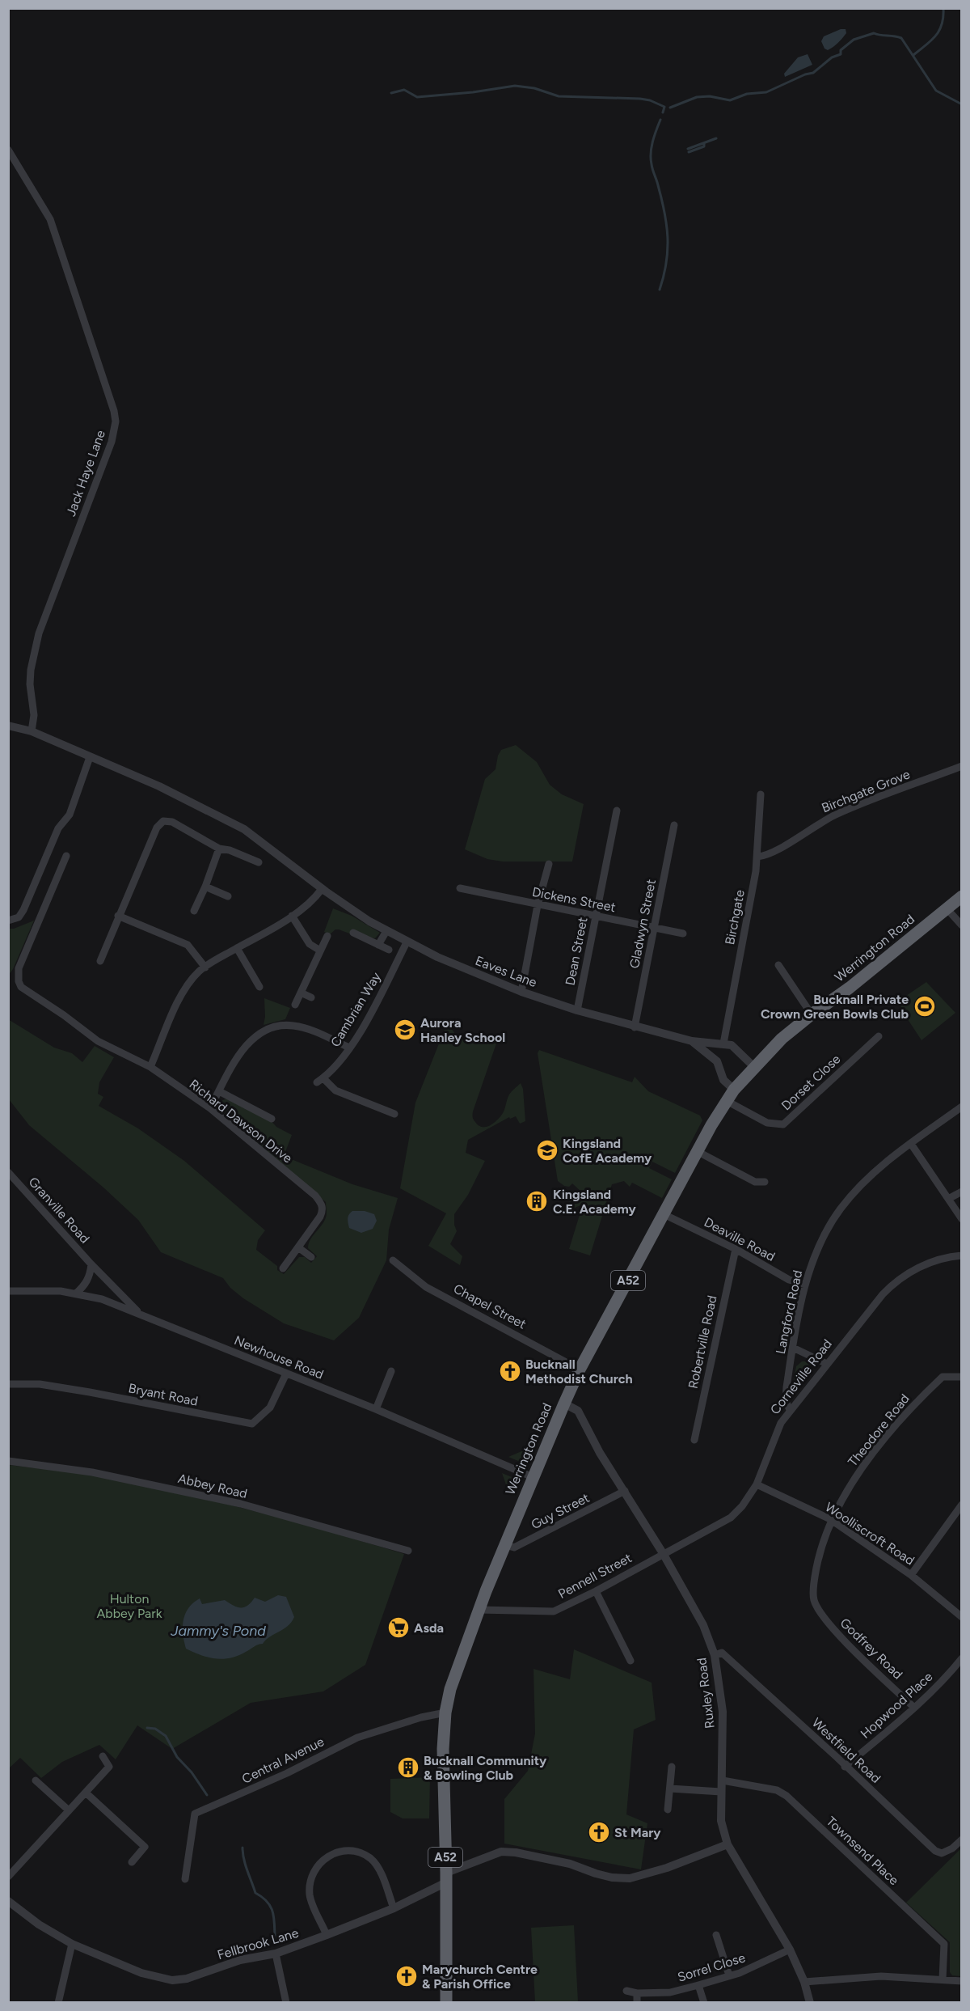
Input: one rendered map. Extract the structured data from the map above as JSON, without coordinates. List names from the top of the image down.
{
  "streets": {
    "highway": ["Werrington Road", "A52"],
    "street": [
      "Jack Haye Lane",
      "Birchgate Grove",
      "Dickens Street",
      "Birchgate",
      "Gladwyn Street",
      "Dean Street",
      "Eaves Lane",
      "Cambrian Way",
      "Dorset Close",
      "Richard Dawson Drive",
      "Granville Road",
      "Deaville Road",
      "Chapel Street",
      "Langford Road",
      "Robertville Road",
      "Newhouse Road",
      "Corneville Road",
      "Bryant Road",
      "Theodore Road",
      "Abbey Road",
      "Guy Street",
      "Woolliscroft Road",
      "Pennell Street",
      "Godfrey Road",
      "Ruxley Road",
      "Hopwood Place",
      "Westfield Road",
      "Central Avenue",
      "Townsend Place",
      "Fellbrook Lane",
      "Sorrel Close"
    ]
  },
  "crossings": [
    ["Jack Haye Lane", "Eaves Lane"],
    ["Birchgate Grove", "Birchgate"],
    ["Dickens Street", "Gladwyn Street"],
    ["Dickens Street", "Dean Street"],
    ["Birchgate", "Eaves Lane"],
    ["Gladwyn Street", "Eaves Lane"],
    ["Werrington Road", "Eaves Lane"],
    ["Werrington Road", "Dorset Close"],
    ["Werrington Road", "Deaville Road"],
    ["Werrington Road", "Chapel Street"],
    ["Werrington Road", "Newhouse Road"],
    ["Werrington Road", "Guy Street"],
    ["Werrington Road", "Pennell Street"],
    ["Werrington Road", "Ruxley Road"],
    ["Werrington Road", "Central Avenue"],
    ["Werrington Road", "Fellbrook Lane"],
    ["Dean Street", "Eaves Lane"],
    ["Eaves Lane", "Cambrian Way"],
    ["Granville Road", "Newhouse Road"],
    ["Deaville Road", "Langford Road"],
    ["Deaville Road", "Robertville Road"],
    ["Langford Road", "Corneville Road"],
    ["Newhouse Road", "Bryant Road"],
    ["Corneville Road", "Woolliscroft Road"],
    ["Corneville Road", "Pennell Street"],
    ["Corneville Road", "Ruxley Road"],
    ["Theodore Road", "Woolliscroft Road"],
    ["Theodore Road", "Godfrey Road"],
    ["Guy Street", "Ruxley Road"],
    ["Woolliscroft Road", "Godfrey Road"],
    ["Pennell Street", "Ruxley Road"],
    ["Godfrey Road", "Hopwood Place"],
    ["Ruxley Road", "Westfield Road"],
    ["Ruxley Road", "Townsend Place"],
    ["Ruxley Road", "Fellbrook Lane"],
    ["Ruxley Road", "Sorrel Close"],
    ["Hopwood Place", "Westfield Road"]
  ],
  "water": ["Jammy's Pond"],
  "parks": ["Hulton Abbey Park"],
  "places": {
    "sports": ["Bucknall Private Crown Green Bowls Club"],
    "school or university": ["Aurora Hanley School", "Kingsland CofE Academy"],
    "building": ["Kingsland C.E. Academy", "Bucknall Community & Bowling Club"],
    "church": ["Bucknall Methodist Church", "St Mary", "Marychurch Centre & Parish Office"],
    "supermarket": ["Asda"]
  }
}
